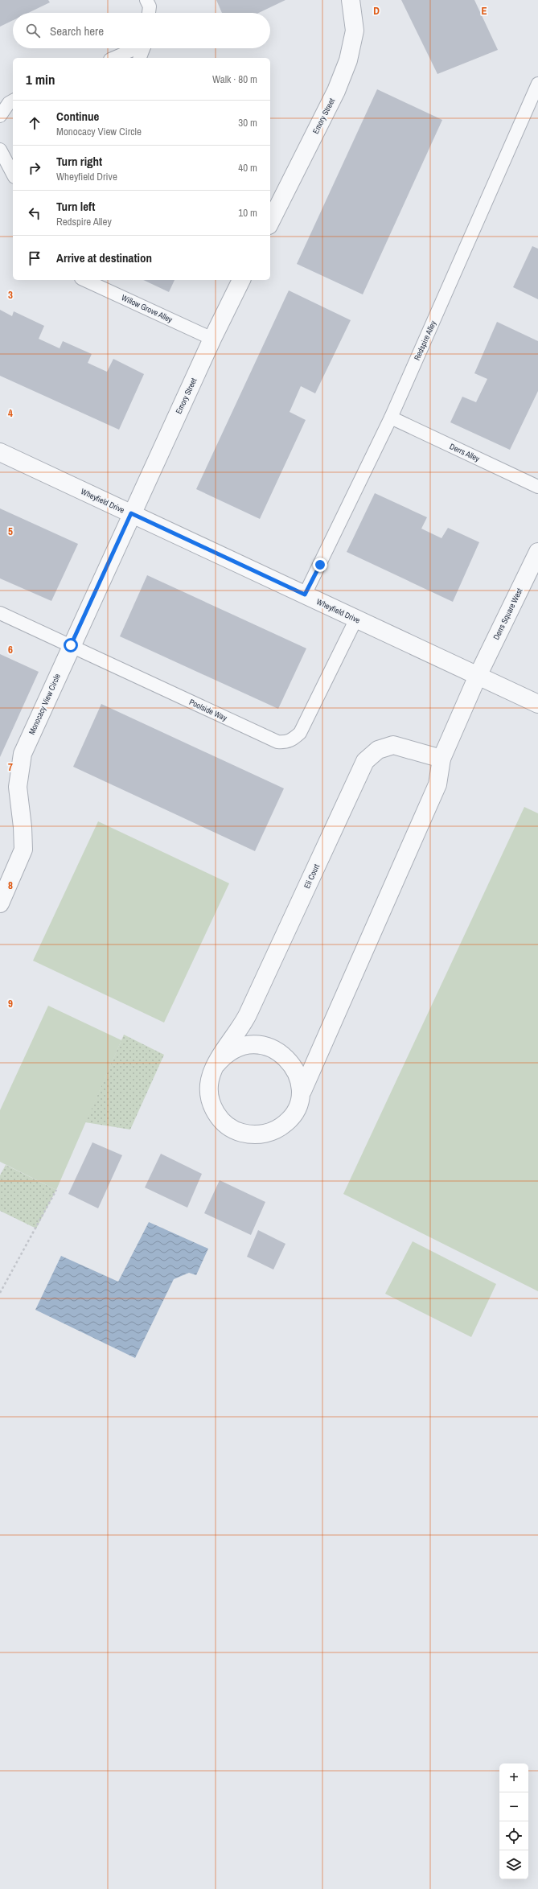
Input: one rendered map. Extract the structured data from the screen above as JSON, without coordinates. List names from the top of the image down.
{
  "streets": {
    "street": [
      "Emory Street",
      "Wheyfield Drive",
      "Derrs Square West",
      "Monocacy View Circle",
      "Eli Court"
    ],
    "lane": [
      "Willow Grove Alley",
      "Redspire Alley",
      "Derrs Alley",
      "Poolside Way"
    ]
  },
  "crossings": [
    ["Emory Street", "Willow Grove Alley"],
    ["Emory Street", "Wheyfield Drive"],
    ["Emory Street", "Monocacy View Circle"],
    ["Redspire Alley", "Derrs Alley"],
    ["Redspire Alley", "Wheyfield Drive"],
    ["Wheyfield Drive", "Derrs Square West"],
    ["Wheyfield Drive", "Monocacy View Circle"],
    ["Wheyfield Drive", "Poolside Way"],
    ["Wheyfield Drive", "Eli Court"],
    ["Derrs Square West", "Eli Court"],
    ["Monocacy View Circle", "Poolside Way"]
  ],
  "page": {
    "search": "Search here",
    "heading": ["1 min", "Walk · 80 m"],
    "list": [
      ["Continue", "Monocacy View Circle", "30 m"],
      ["Turn right", "Wheyfield Drive", "40 m"],
      ["Turn left", "Redspire Alley", "10 m"],
      "Arrive at destination"
    ],
    "map_buttons": ["+", "−"]
  },
  "grid": {
    "columns": ["D", "E"],
    "rows": [
      "3",
      "4",
      "5",
      "6",
      "7",
      "8",
      "9"
    ]
  }
}
